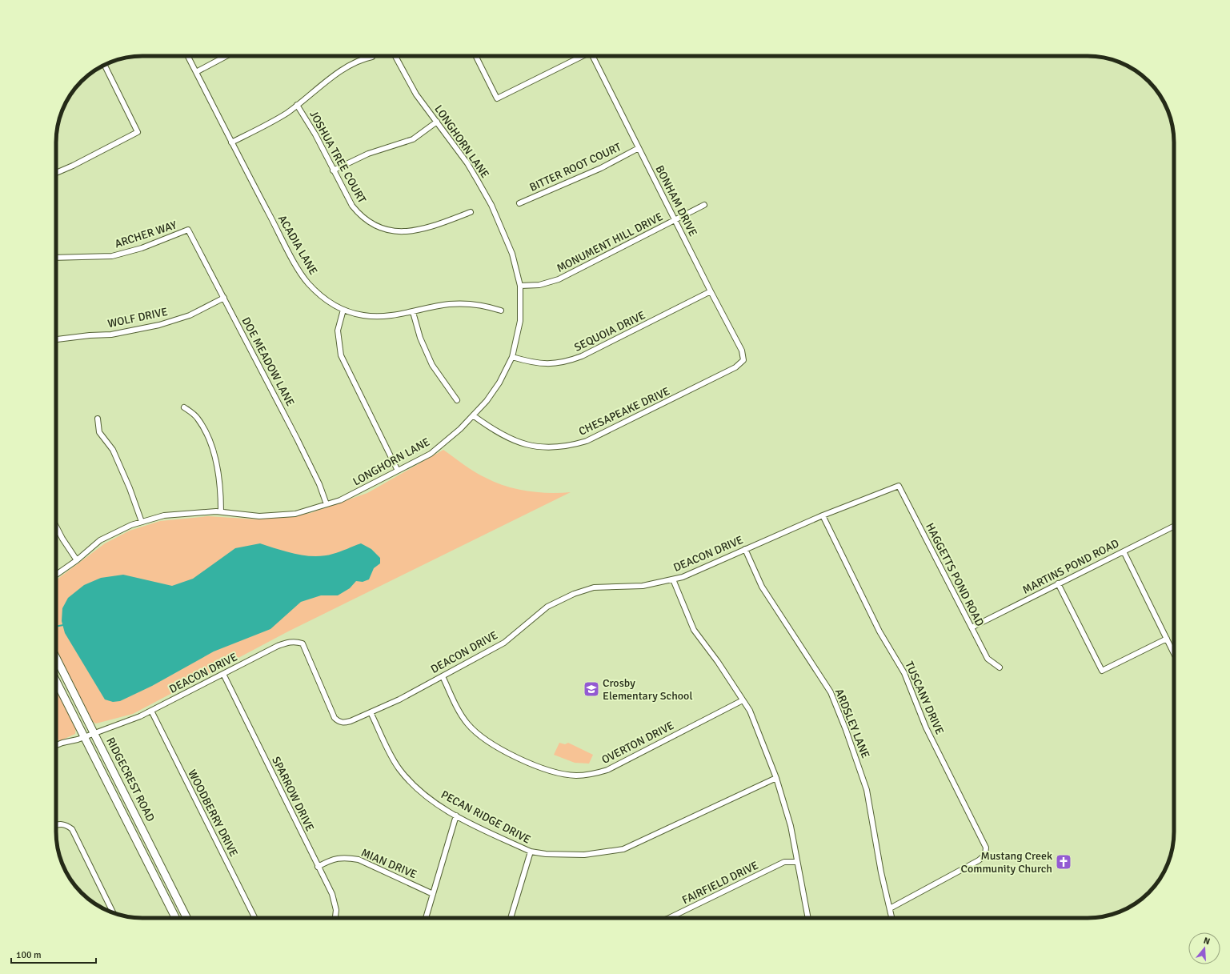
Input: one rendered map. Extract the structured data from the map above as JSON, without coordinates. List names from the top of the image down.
{
  "streets": {
    "main road": ["RIDGECREST ROAD"],
    "street": [
      "LONGHORN LANE",
      "JOSHUA TREE COURT",
      "BITTER ROOT COURT",
      "BONHAM DRIVE",
      "ARCHER WAY",
      "MONUMENT HILL DRIVE",
      "ACADIA LANE",
      "WOLF DRIVE",
      "SEQUOIA DRIVE",
      "DOE MEADOW LANE",
      "CHESAPEAKE DRIVE",
      "DEACON DRIVE",
      "MARTINS POND ROAD",
      "HAGGETTS POND ROAD",
      "TUSCANY DRIVE",
      "ARDSLEY LANE",
      "OVERTON DRIVE",
      "SPARROW DRIVE",
      "WOODBERRY DRIVE",
      "PECAN RIDGE DRIVE",
      "MIAN DRIVE",
      "FAIRFIELD DRIVE"
    ]
  },
  "crossings": [
    ["LONGHORN LANE", "MONUMENT HILL DRIVE"],
    ["LONGHORN LANE", "SEQUOIA DRIVE"],
    ["LONGHORN LANE", "DOE MEADOW LANE"],
    ["LONGHORN LANE", "CHESAPEAKE DRIVE"],
    ["BITTER ROOT COURT", "BONHAM DRIVE"],
    ["BONHAM DRIVE", "MONUMENT HILL DRIVE"],
    ["BONHAM DRIVE", "SEQUOIA DRIVE"],
    ["BONHAM DRIVE", "CHESAPEAKE DRIVE"],
    ["ARCHER WAY", "DOE MEADOW LANE"],
    ["WOLF DRIVE", "DOE MEADOW LANE"],
    ["DEACON DRIVE", "HAGGETTS POND ROAD"],
    ["DEACON DRIVE", "TUSCANY DRIVE"],
    ["DEACON DRIVE", "ARDSLEY LANE"],
    ["DEACON DRIVE", "OVERTON DRIVE"],
    ["DEACON DRIVE", "RIDGECREST ROAD"],
    ["DEACON DRIVE", "SPARROW DRIVE"],
    ["DEACON DRIVE", "WOODBERRY DRIVE"],
    ["DEACON DRIVE", "PECAN RIDGE DRIVE"],
    ["MARTINS POND ROAD", "HAGGETTS POND ROAD"],
    ["TUSCANY DRIVE", "ARDSLEY LANE"],
    ["SPARROW DRIVE", "MIAN DRIVE"]
  ],
  "places": {
    "school or university": ["Crosby Elementary School"],
    "church": ["Mustang Creek Community Church"]
  },
  "scale_bar": "100 m",
  "north": "top"
}
